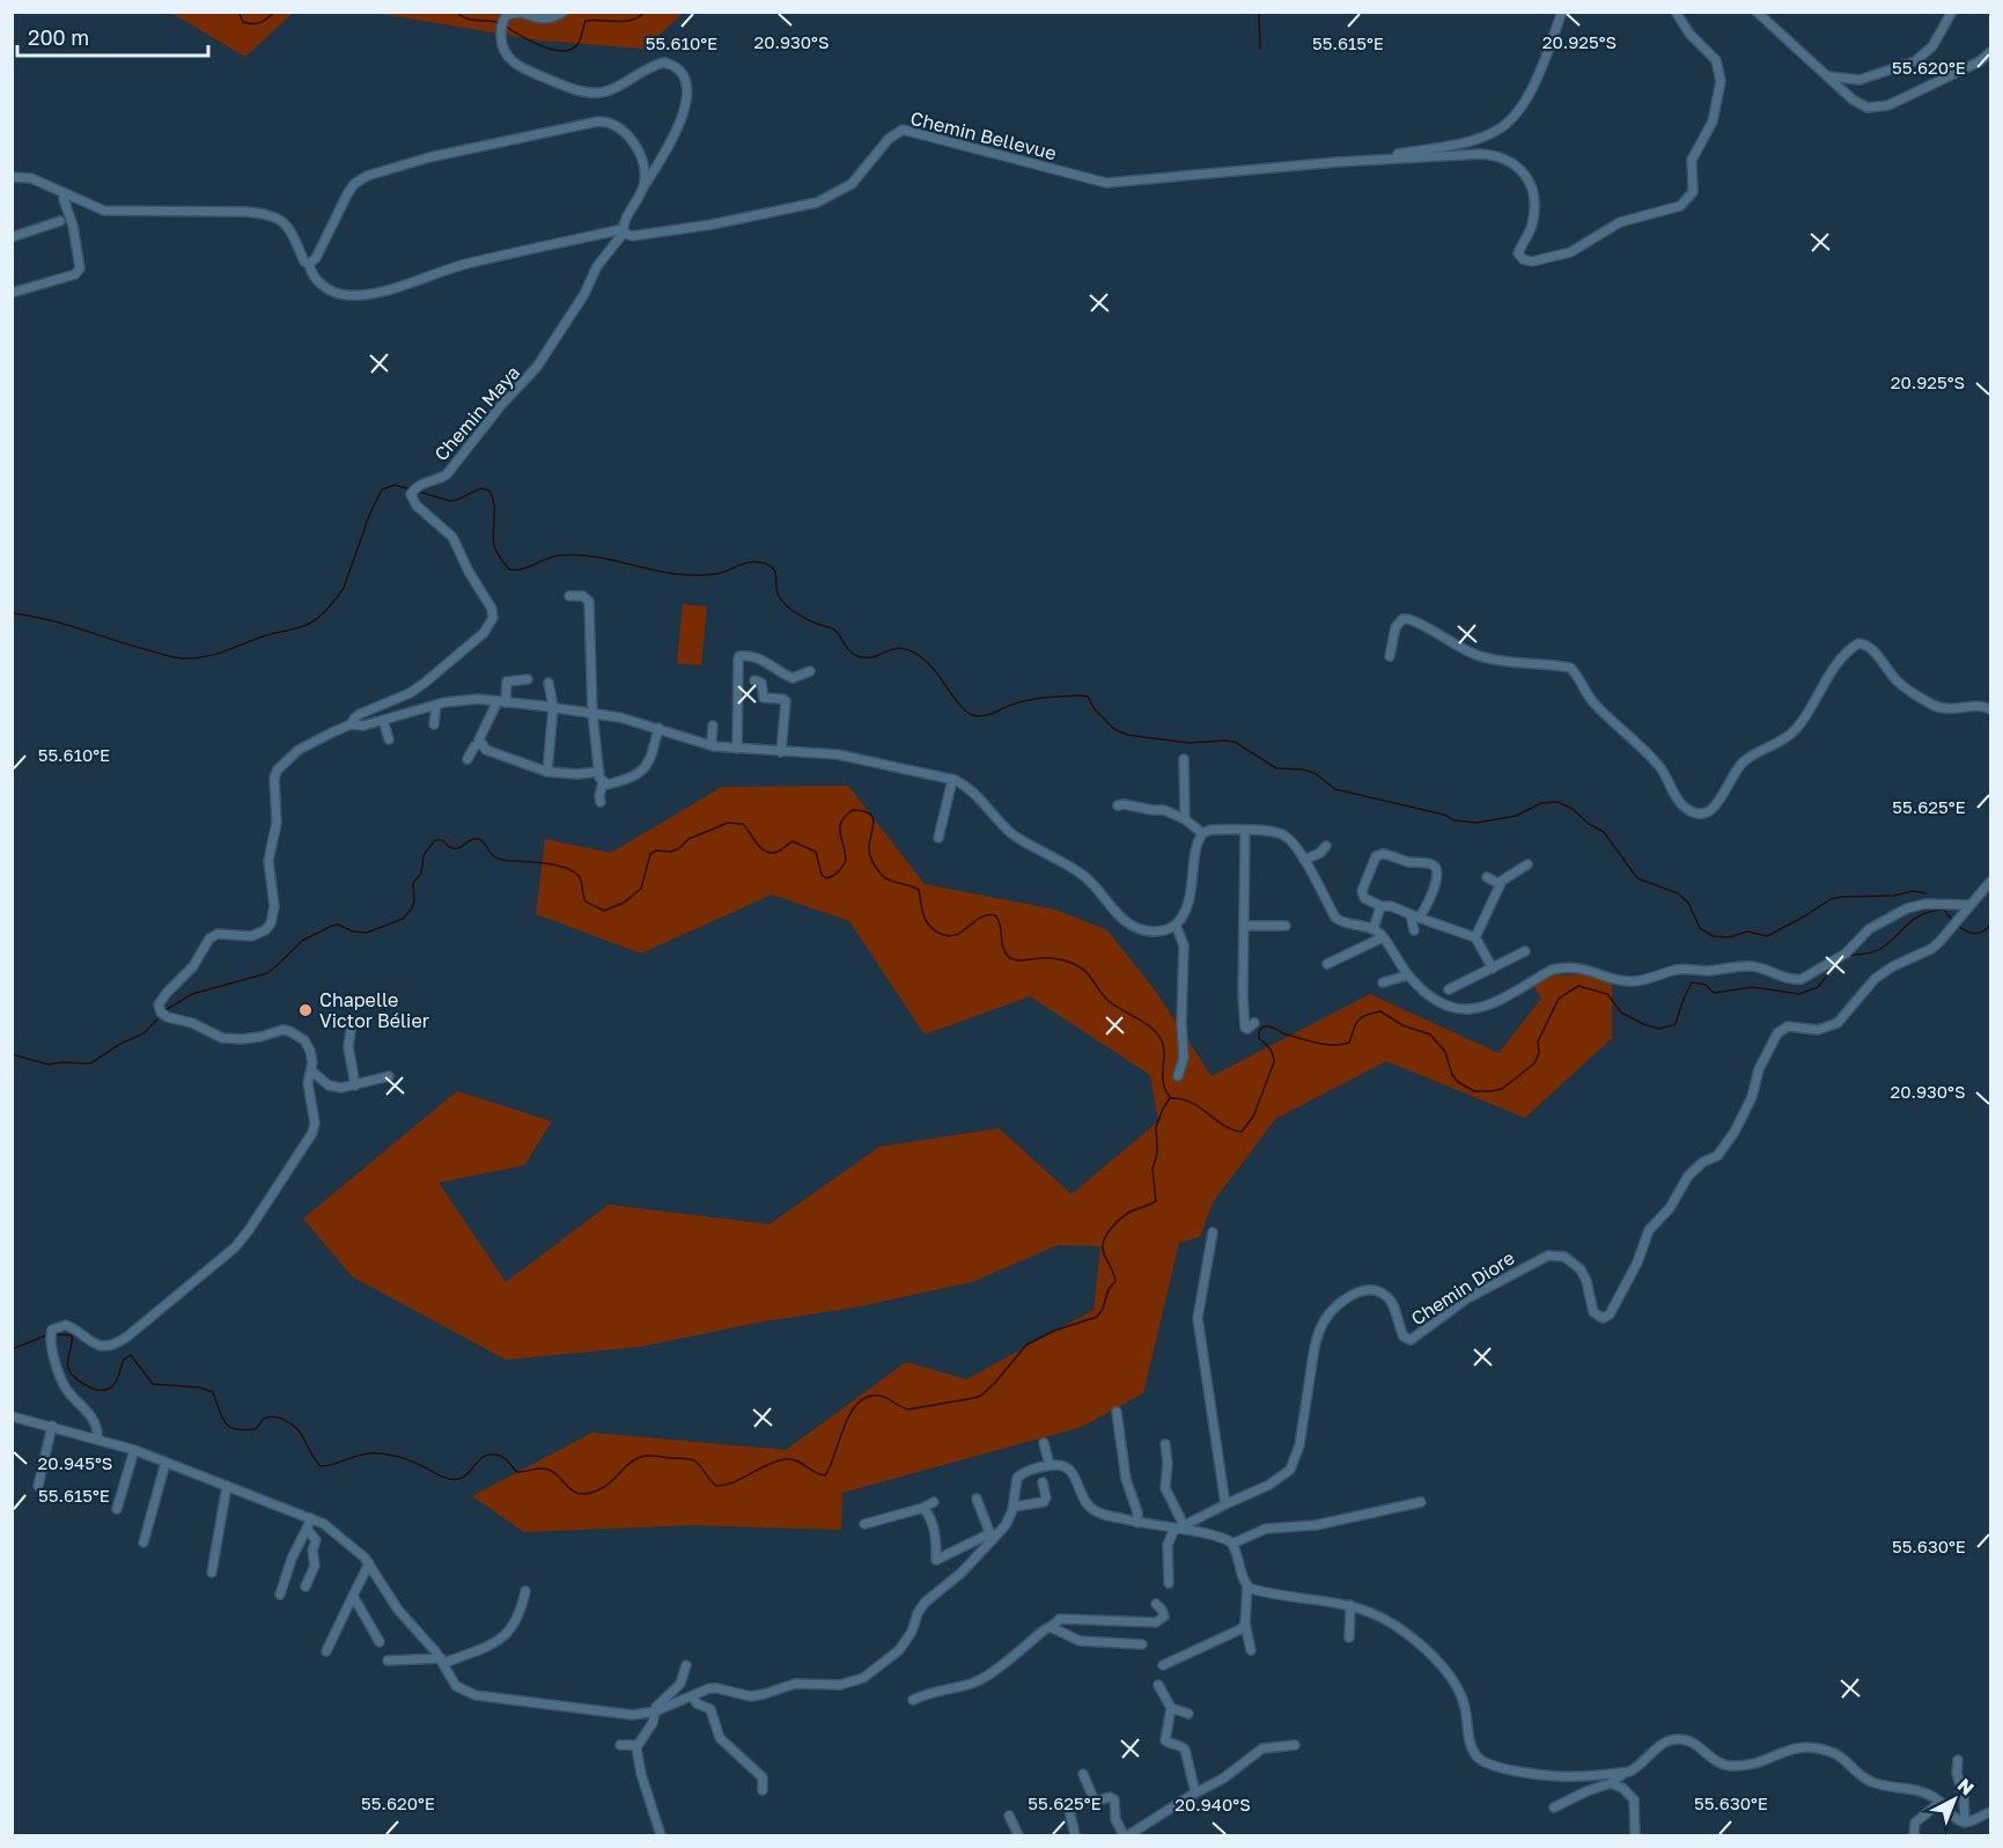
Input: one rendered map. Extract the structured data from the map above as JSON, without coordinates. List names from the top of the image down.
{
  "streets": {
    "street": ["Chemin Bellevue", "Chemin Maya", "Chemin Diore"]
  },
  "crossings": [
    ["Chemin Bellevue", "Chemin Maya"]
  ],
  "places": ["Chapelle Victor Bélier"],
  "scale_bar": "200 m",
  "north": "top right",
  "coordinates": [
    "20.930°S",
    "20.925°S",
    "55.610°E",
    "55.615°E",
    "55.620°E",
    "55.625°E",
    "20.945°S",
    "55.630°E",
    "20.940°S"
  ]
}
